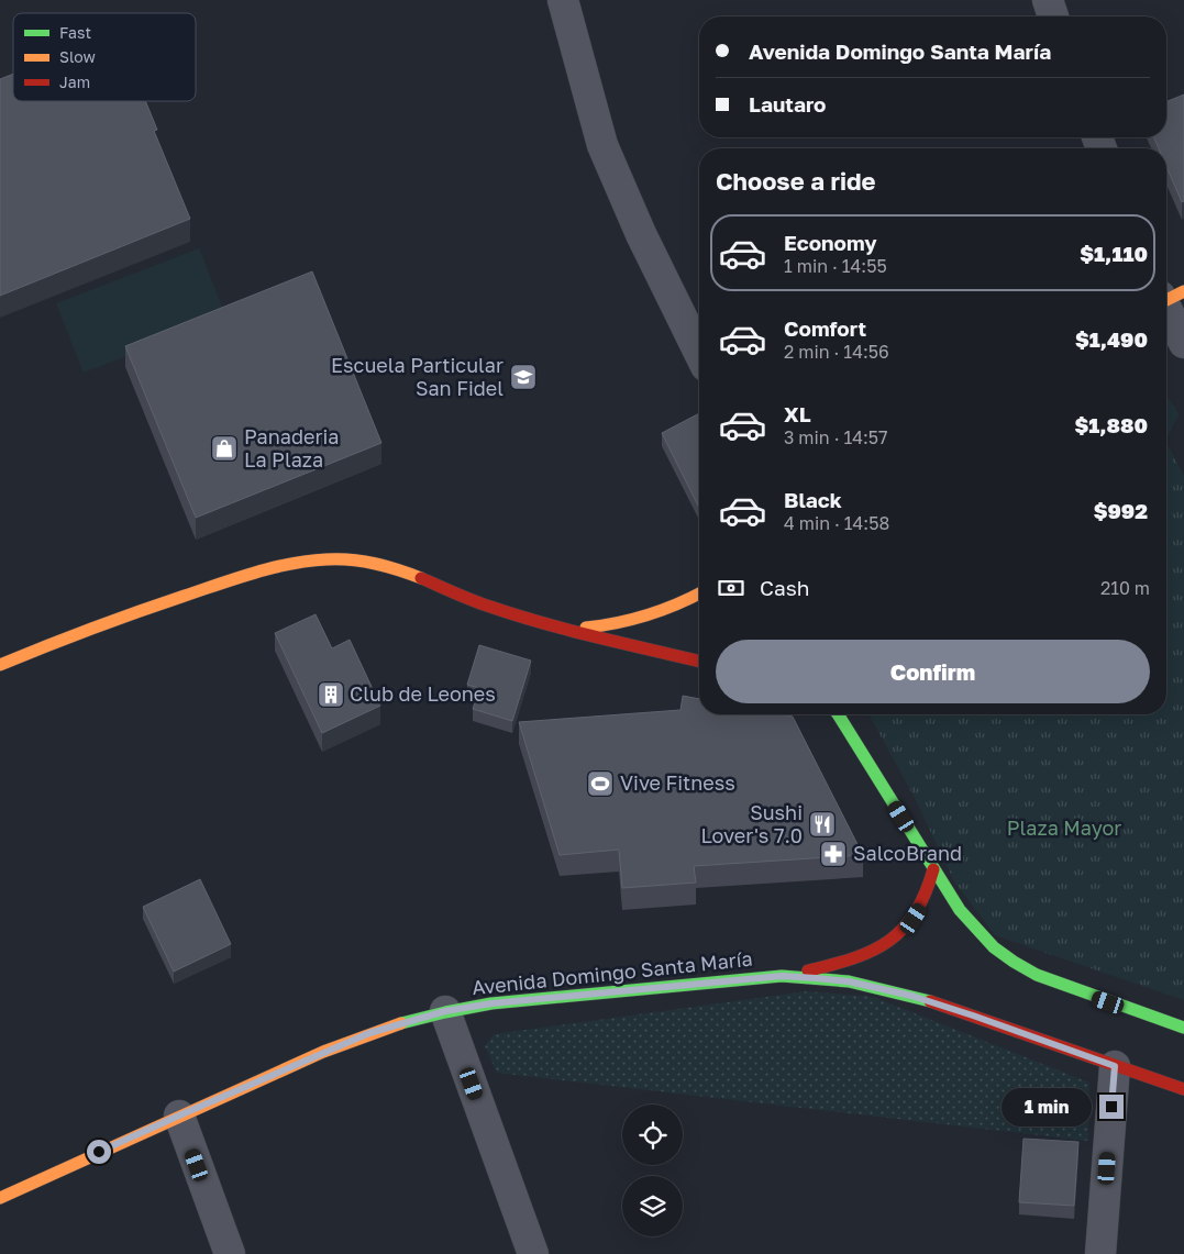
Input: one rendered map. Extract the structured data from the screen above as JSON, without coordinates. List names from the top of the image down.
{
  "streets": {
    "main road": ["Avenida Domingo Santa María"]
  },
  "parks": ["Plaza Mayor"],
  "places": {
    "school or university": ["Escuela Particular San Fidel"],
    "shop": ["Panaderia La Plaza"],
    "building": ["Club de Leones"],
    "sports": ["Vive Fitness"],
    "restaurant": ["Sushi Lover's 7.0"],
    "pharmacy": ["SalcoBrand"]
  },
  "legend": ["Fast", "Slow", "Jam"],
  "page": {
    "banner": ["Avenida Domingo Santa María", "Lautaro"],
    "heading": "Choose a ride",
    "list": [
      {
        "name": "Economy",
        "note": "1 min · 14:55",
        "value": "$1,110"
      },
      {
        "name": "Comfort",
        "note": "2 min · 14:56",
        "value": "$1,490"
      },
      {
        "name": "XL",
        "note": "3 min · 14:57",
        "value": "$1,880"
      },
      {
        "name": "Black",
        "note": "4 min · 14:58",
        "value": "$992"
      }
    ],
    "pay": ["Cash", "210 m"],
    "buttons": "Confirm",
    "bubble": "1 min"
  }
}
